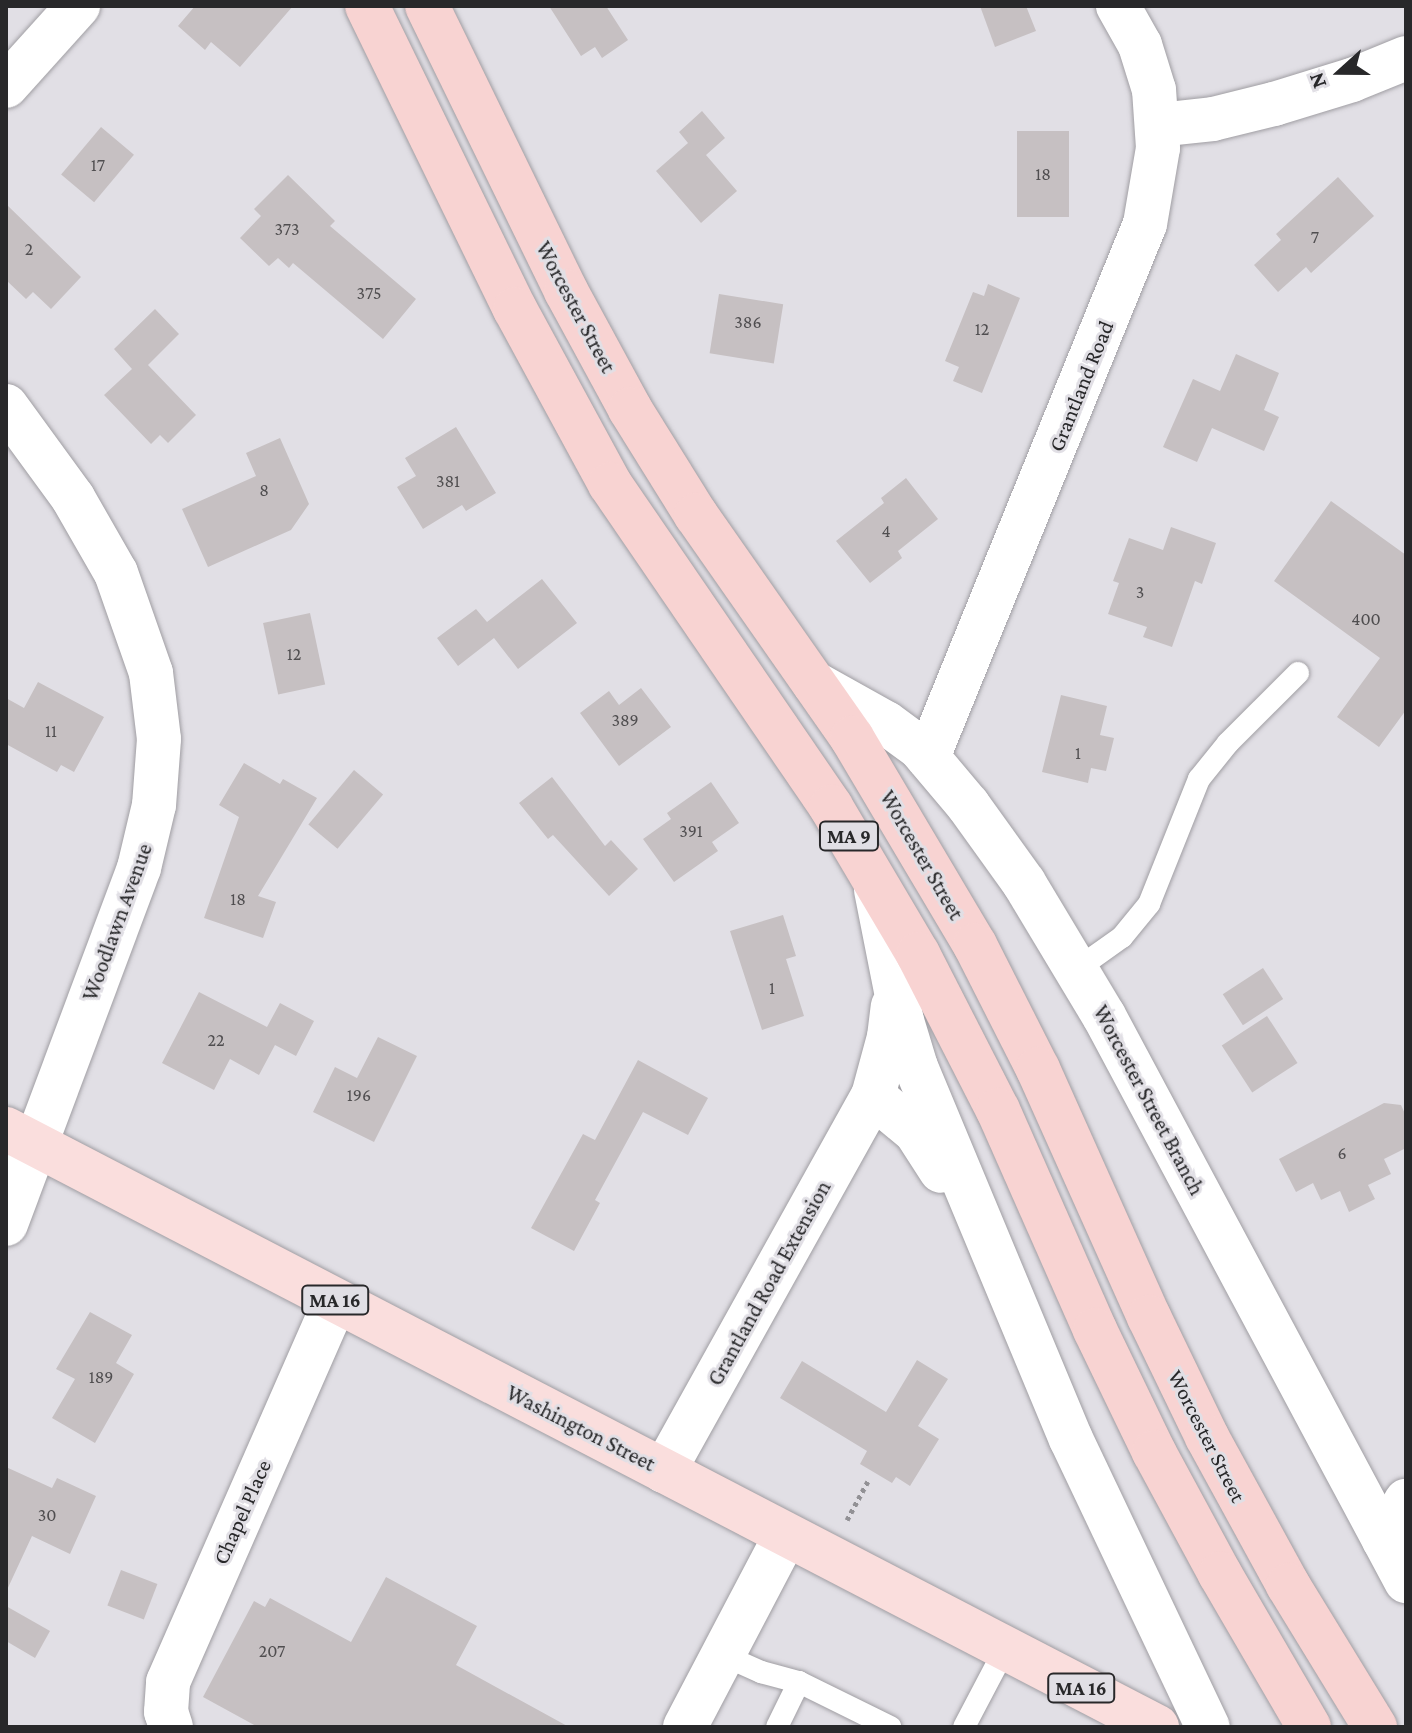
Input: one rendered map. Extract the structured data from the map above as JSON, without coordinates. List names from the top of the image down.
{
  "streets": {
    "highway": ["Worcester Street", "MA 9"],
    "main road": ["MA 16", "Washington Street"],
    "street": [
      "Grantland Road",
      "Woodlawn Avenue",
      "Worcester Street Branch",
      "Grantland Road Extension",
      "Chapel Place"
    ]
  },
  "crossings": [
    ["Worcester Street", "Worcester Street Branch"],
    ["Grantland Road", "Worcester Street Branch"],
    ["Woodlawn Avenue", "Washington Street"],
    ["Grantland Road Extension", "Washington Street"],
    ["Washington Street", "Chapel Place"]
  ],
  "house_numbers": [
    "17",
    "18",
    "373",
    "7",
    "2",
    "375",
    "386",
    "12",
    "381",
    "8",
    "4",
    "3",
    "400",
    "12",
    "389",
    "11",
    "1",
    "391",
    "18",
    "1",
    "22",
    "196",
    "6",
    "189",
    "30",
    "207"
  ],
  "north": "left"
}
